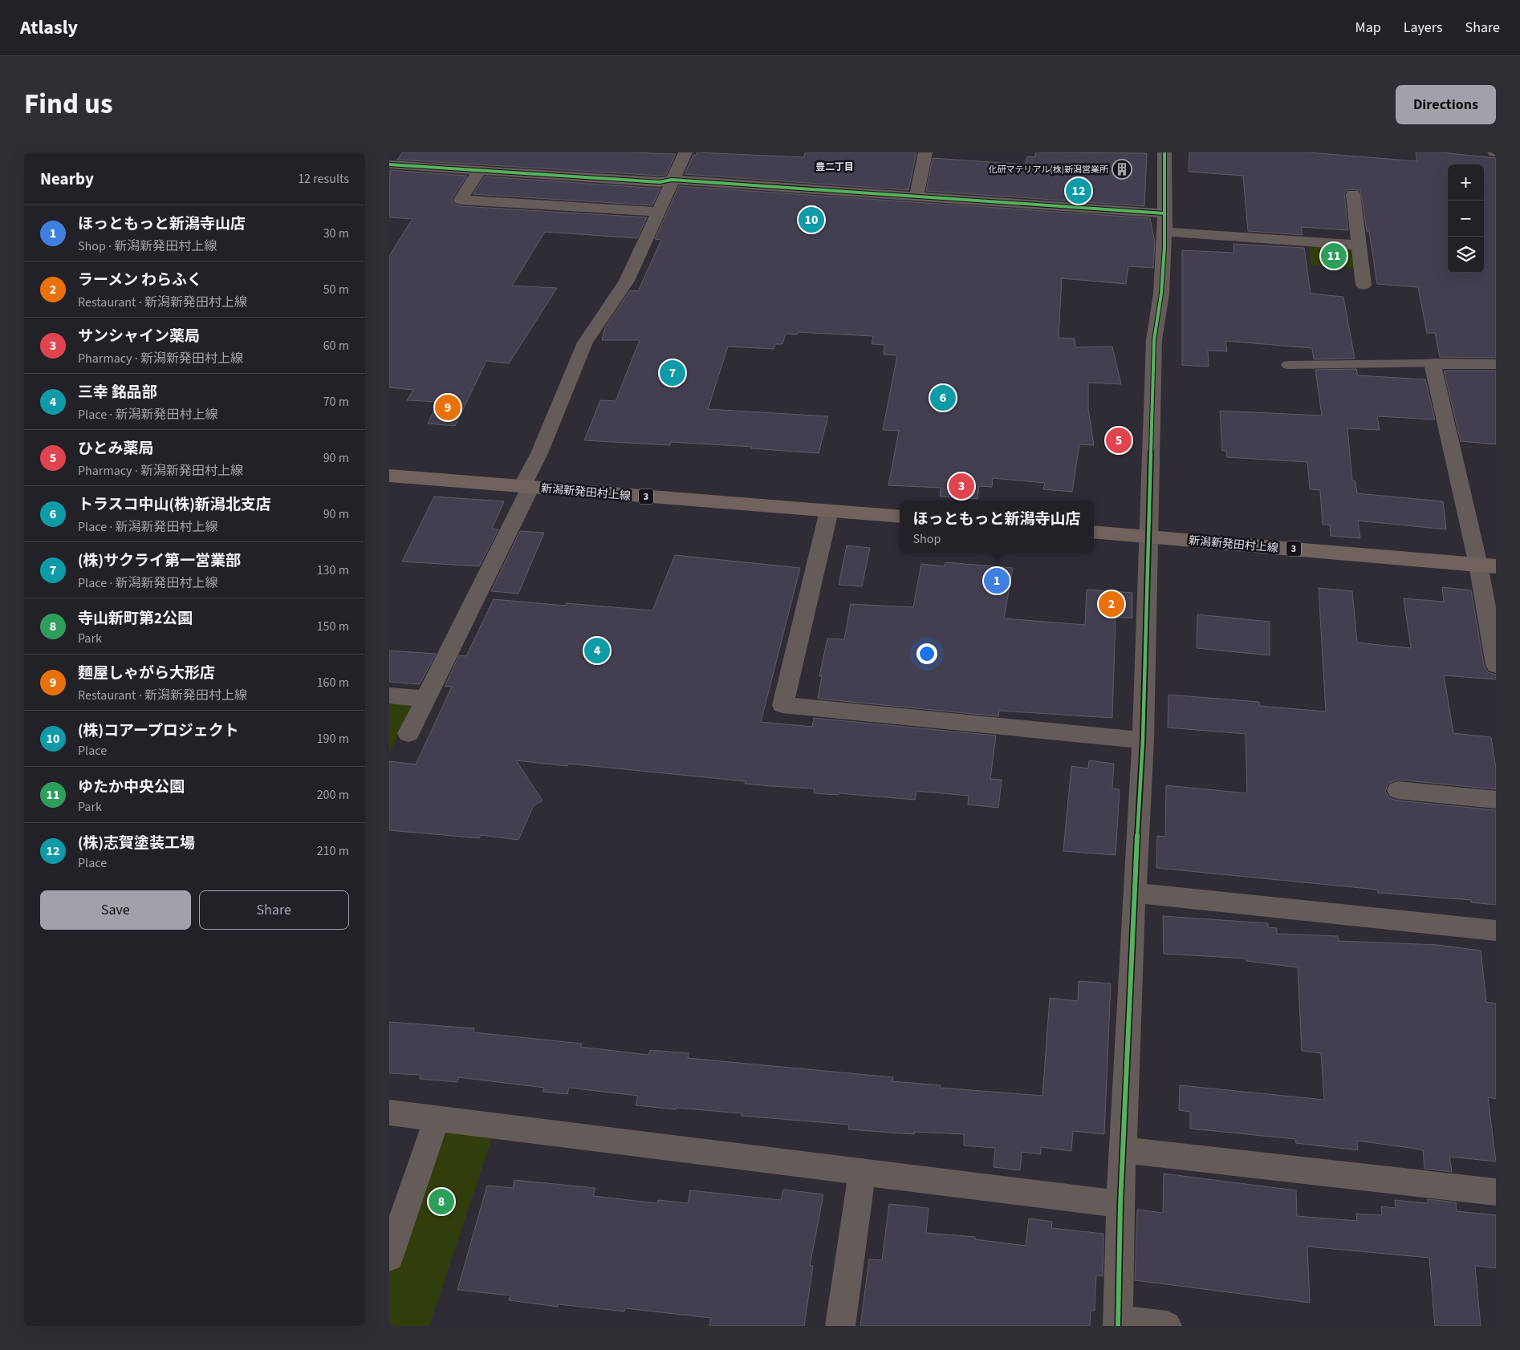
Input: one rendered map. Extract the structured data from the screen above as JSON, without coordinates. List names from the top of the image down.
{
  "streets": {
    "main road": ["新潟新発田村上線", "3"]
  },
  "districts": ["豊二丁目"],
  "places": {
    "building": ["化研マテリアル(株)新潟営業所"]
  },
  "page": {
    "header": "Atlasly",
    "nav": ["Map", "Layers", "Share"],
    "title": "Find us",
    "buttons": [
      "Directions",
      ["Save", "Share"]
    ],
    "heading": ["Nearby", "12 results"],
    "map_buttons": ["+", "−"],
    "pins": [
      "12",
      "10",
      "11",
      "7",
      "6",
      "9",
      "5",
      "3",
      "1",
      "2",
      "4",
      "8"
    ],
    "list": [
      {
        "mark": "1",
        "name": "ほっともっと新潟寺山店",
        "note": "Shop · 新潟新発田村上線",
        "value": "30 m"
      },
      {
        "mark": "2",
        "name": "ラーメン わらふく",
        "note": "Restaurant · 新潟新発田村上線",
        "value": "50 m"
      },
      {
        "mark": "3",
        "name": "サンシャイン薬局",
        "note": "Pharmacy · 新潟新発田村上線",
        "value": "60 m"
      },
      {
        "mark": "4",
        "name": "三幸 銘品部",
        "note": "Place · 新潟新発田村上線",
        "value": "70 m"
      },
      {
        "mark": "5",
        "name": "ひとみ薬局",
        "note": "Pharmacy · 新潟新発田村上線",
        "value": "90 m"
      },
      {
        "mark": "6",
        "name": "トラスコ中山(株)新潟北支店",
        "note": "Place · 新潟新発田村上線",
        "value": "90 m"
      },
      {
        "mark": "7",
        "name": "(株)サクライ第一営業部",
        "note": "Place · 新潟新発田村上線",
        "value": "130 m"
      },
      {
        "mark": "8",
        "name": "寺山新町第2公園",
        "note": "Park",
        "value": "150 m"
      },
      {
        "mark": "9",
        "name": "麵屋しゃがら大形店",
        "note": "Restaurant · 新潟新発田村上線",
        "value": "160 m"
      },
      {
        "mark": "10",
        "name": "(株)コアープロジェクト",
        "note": "Place",
        "value": "190 m"
      },
      {
        "mark": "11",
        "name": "ゆたか中央公園",
        "note": "Park",
        "value": "200 m"
      },
      {
        "mark": "12",
        "name": "(株)志賀塗装工場",
        "note": "Place",
        "value": "210 m"
      }
    ],
    "popup": ["ほっともっと新潟寺山店", "Shop"]
  }
}
